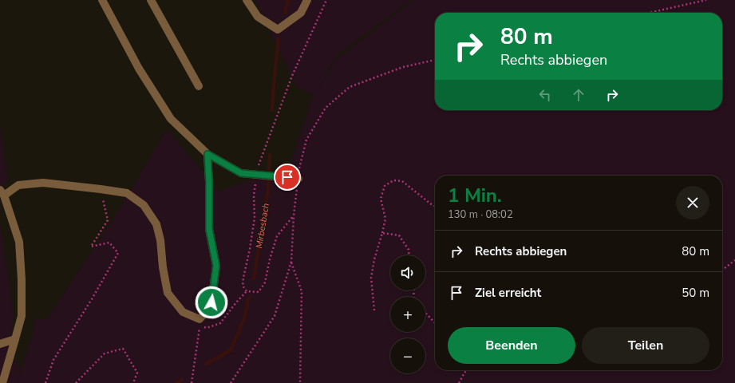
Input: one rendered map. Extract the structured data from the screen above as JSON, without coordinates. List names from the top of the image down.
{
  "water": ["Mirbesbach"],
  "page": {
    "turn": ["80 m", "Rechts abbiegen"],
    "heading": ["1 Min.", "130 m · 08:02"],
    "list": [
      {
        "name": "Rechts abbiegen",
        "value": "80 m"
      },
      {
        "name": "Ziel erreicht",
        "value": "50 m"
      }
    ],
    "map_buttons": ["+", "−"],
    "buttons": ["Beenden", "Teilen"]
  }
}
